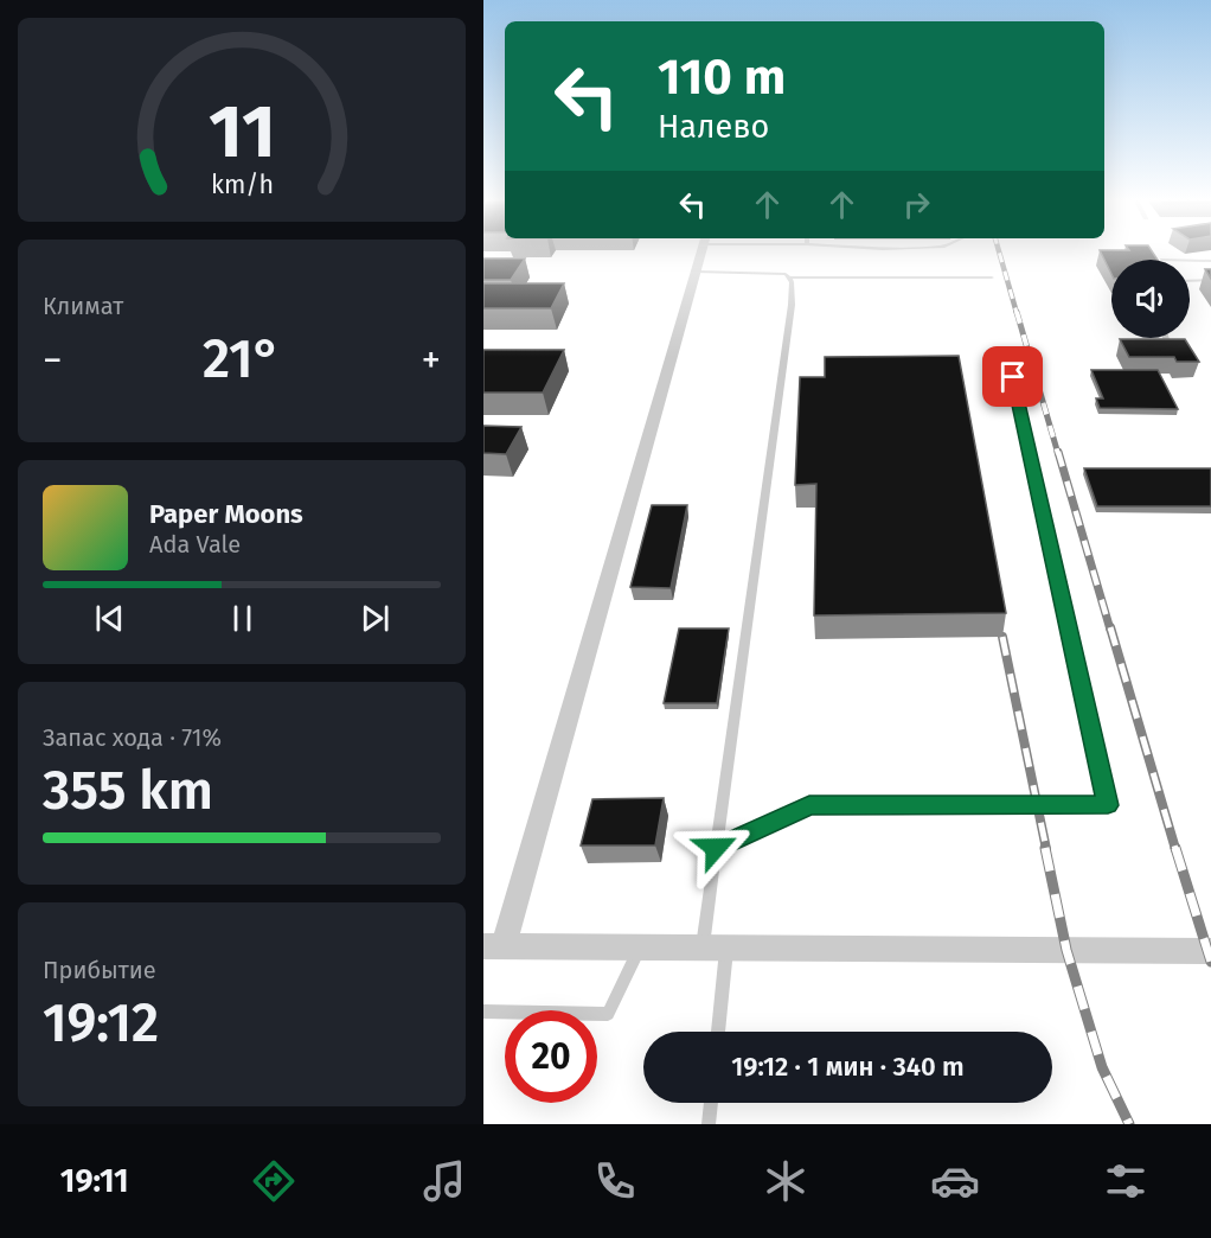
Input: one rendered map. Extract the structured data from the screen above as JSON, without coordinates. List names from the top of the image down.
{
  "page": {
    "turn": ["110 m", "Налево"],
    "tile": [
      "Климат",
      ["Запас хода · 71%", "355 km"],
      ["Прибытие", "19:12"]
    ],
    "heat": ["−", "21°", "+"],
    "song": ["Paper Moons", "Ada Vale"],
    "limit": "20",
    "trip": "19:12 · 1 мин · 340 m",
    "tabs": "19:11",
    "gauge": ["11", "km/h"]
  }
}
